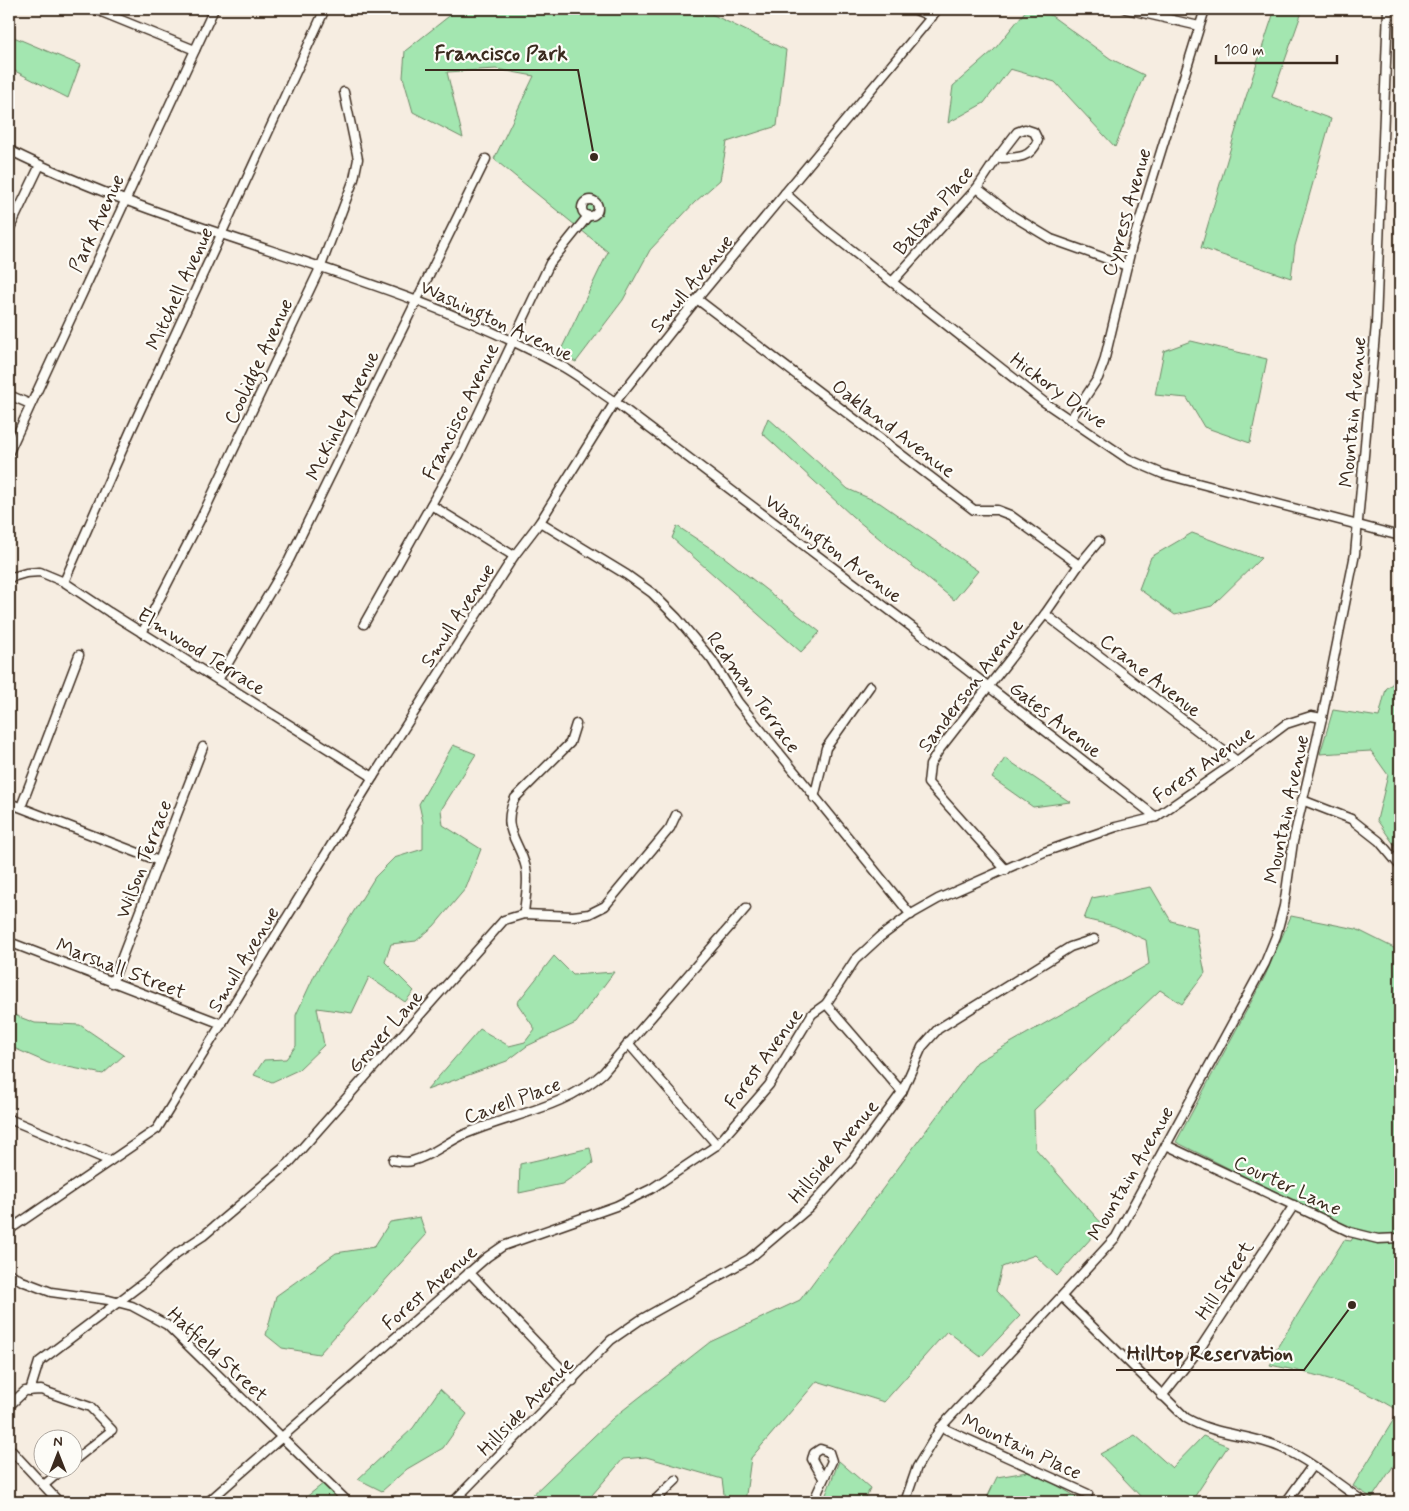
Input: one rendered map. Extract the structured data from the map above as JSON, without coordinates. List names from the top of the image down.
{
  "streets": {
    "street": [
      "Balsam Place",
      "Cypress Avenue",
      "Park Avenue",
      "Smull Avenue",
      "Mitchell Avenue",
      "Washington Avenue",
      "Coolidge Avenue",
      "Hickory Drive",
      "Francisco Avenue",
      "Mountain Avenue",
      "McKinley Avenue",
      "Oakland Avenue",
      "Elmwood Terrace",
      "Crane Avenue",
      "Sanderson Avenue",
      "Redman Terrace",
      "Gates Avenue",
      "Forest Avenue",
      "Wilson Terrace",
      "Marshall Street",
      "Grover Lane",
      "Cavell Place",
      "Hillside Avenue",
      "Courter Lane",
      "Hill Street",
      "Hatfield Street",
      "Mountain Place"
    ]
  },
  "crossings": [
    ["Balsam Place", "Hickory Drive"],
    ["Cypress Avenue", "Hickory Drive"],
    ["Park Avenue", "Washington Avenue"],
    ["Smull Avenue", "Washington Avenue"],
    ["Smull Avenue", "Hickory Drive"],
    ["Smull Avenue", "Oakland Avenue"],
    ["Smull Avenue", "Elmwood Terrace"],
    ["Smull Avenue", "Redman Terrace"],
    ["Smull Avenue", "Marshall Street"],
    ["Mitchell Avenue", "Washington Avenue"],
    ["Mitchell Avenue", "Elmwood Terrace"],
    ["Washington Avenue", "Coolidge Avenue"],
    ["Washington Avenue", "Francisco Avenue"],
    ["Washington Avenue", "McKinley Avenue"],
    ["Washington Avenue", "Gates Avenue"],
    ["Coolidge Avenue", "Elmwood Terrace"],
    ["Hickory Drive", "Mountain Avenue"],
    ["Mountain Avenue", "Forest Avenue"],
    ["Mountain Avenue", "Courter Lane"],
    ["Mountain Avenue", "Mountain Place"],
    ["McKinley Avenue", "Elmwood Terrace"],
    ["Oakland Avenue", "Sanderson Avenue"],
    ["Crane Avenue", "Sanderson Avenue"],
    ["Crane Avenue", "Forest Avenue"],
    ["Sanderson Avenue", "Gates Avenue"],
    ["Sanderson Avenue", "Forest Avenue"],
    ["Redman Terrace", "Forest Avenue"],
    ["Gates Avenue", "Forest Avenue"],
    ["Forest Avenue", "Hatfield Street"],
    ["Wilson Terrace", "Marshall Street"],
    ["Grover Lane", "Hatfield Street"],
    ["Courter Lane", "Hill Street"]
  ],
  "places": ["Francisco Park", "Hilltop Reservation"],
  "scale_bar": "100 m",
  "north": "top"
}
